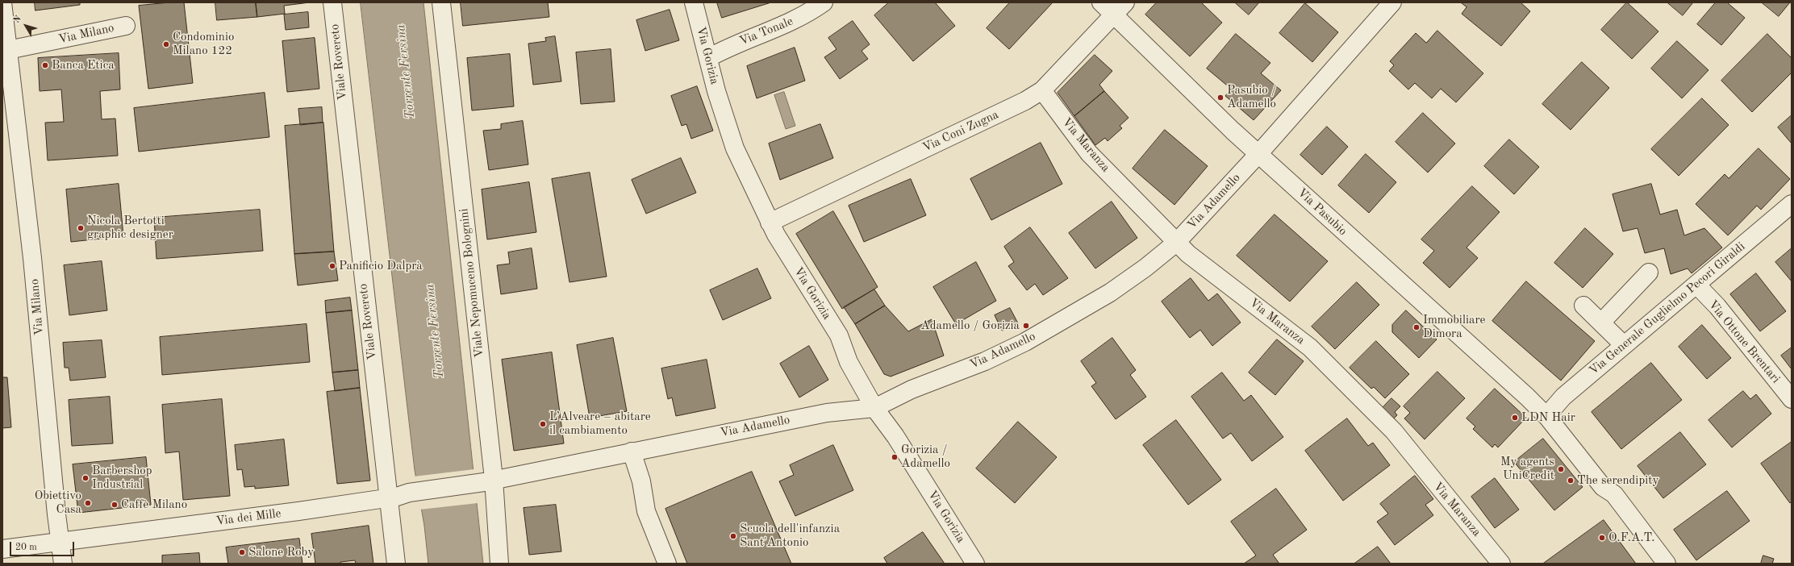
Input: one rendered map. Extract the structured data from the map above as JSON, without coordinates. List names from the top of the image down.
{
  "streets": {
    "street": [
      "Via Tonale",
      "Via Milano",
      "Via Gorizia",
      "Viale Rovereto",
      "Via Coni Zugna",
      "Via Maranza",
      "Via Adamello",
      "Via Pasubio",
      "Viale Nepomuceno Bolognini",
      "Via Generale Guglielmo Pecori Giraldi",
      "Via Ottone Brentari",
      "Via dei Mille"
    ]
  },
  "crossings": [
    ["Via Tonale", "Via Gorizia"],
    ["Via Milano", "Via dei Mille"],
    ["Via Gorizia", "Via Coni Zugna"],
    ["Via Gorizia", "Via Adamello"],
    ["Viale Rovereto", "Via dei Mille"],
    ["Via Coni Zugna", "Via Maranza"],
    ["Via Coni Zugna", "Via Pasubio"],
    ["Via Maranza", "Via Adamello"],
    ["Via Adamello", "Via Pasubio"],
    ["Via Adamello", "Viale Nepomuceno Bolognini"],
    ["Via Adamello", "Via dei Mille"],
    ["Via Pasubio", "Via Generale Guglielmo Pecori Giraldi"],
    ["Viale Nepomuceno Bolognini", "Via dei Mille"],
    ["Via Generale Guglielmo Pecori Giraldi", "Via Ottone Brentari"]
  ],
  "water": ["Torrente Fersina"],
  "places": [
    "Condominio Milano 122",
    "Banca Etica",
    "Pasubio / Adamello",
    "Nicola Bertotti graphic designer",
    "Panificio Dalprà",
    "Adamello / Gorizia",
    "Immobiliare Dimora",
    "LDN Hair",
    "L’Alveare – abitare il cambiamento",
    "Gorizia / Adamello",
    "My agents UniCredit",
    "Barbershop Industrial",
    "The serendipity",
    "Obiettivo Casa",
    "Caffè Milano",
    "Scuola dell'infanzia Sant'Antonio",
    "O.F.A.T.",
    "Salone Roby"
  ],
  "scale_bar": "20 m",
  "north": "top left"
}
